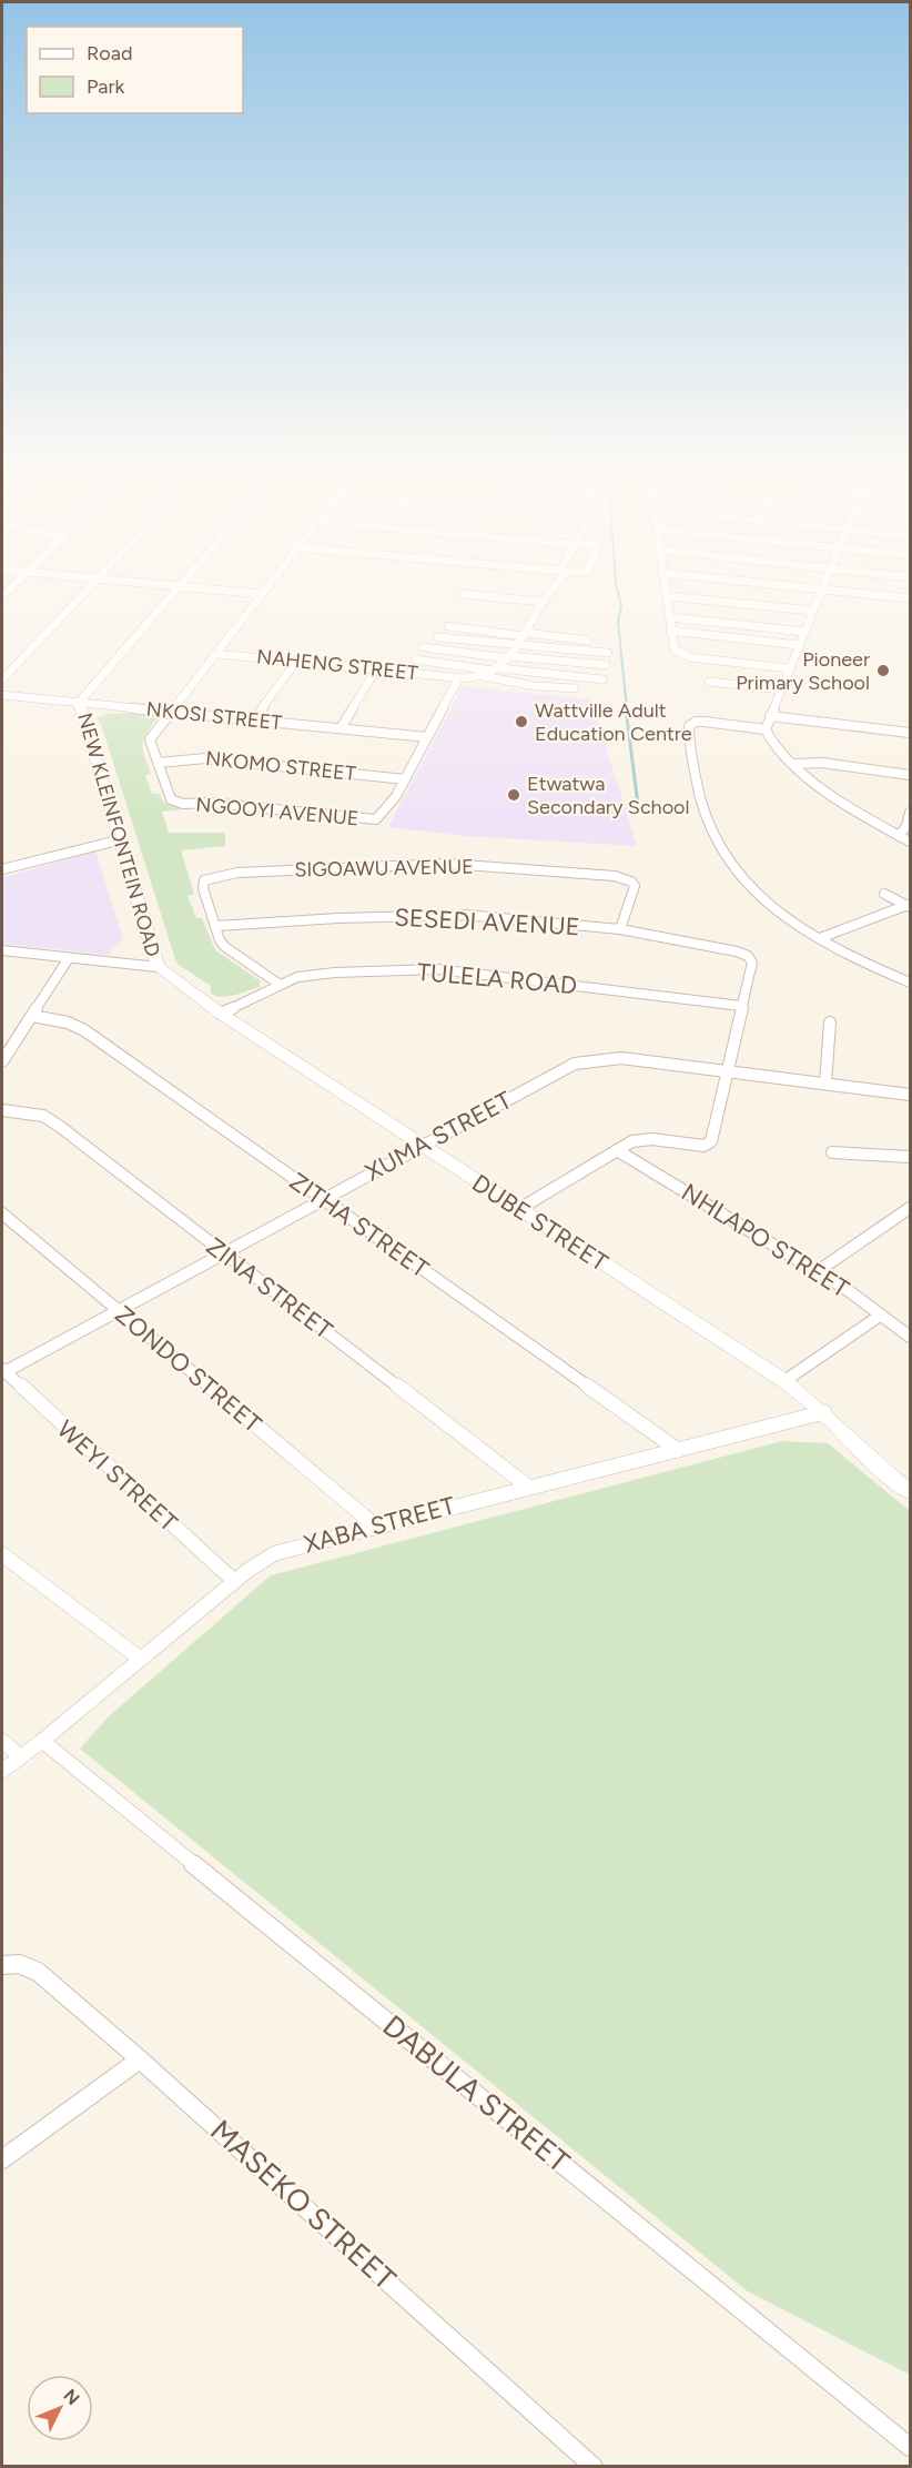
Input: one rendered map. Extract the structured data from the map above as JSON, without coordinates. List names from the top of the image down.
{
  "streets": {
    "street": [
      "NAHENG STREET",
      "NKOSI STREET",
      "NKOMO STREET",
      "NGOOYI AVENUE",
      "NEW KLEINFONTEIN ROAD",
      "SIGOAWU AVENUE",
      "SESEDI AVENUE",
      "TULELA ROAD",
      "XUMA STREET",
      "DUBE STREET",
      "ZITHA STREET",
      "NHLAPO STREET",
      "ZINA STREET",
      "ZONDO STREET",
      "WEYI STREET",
      "XABA STREET",
      "DABULA STREET",
      "MASEKO STREET"
    ]
  },
  "crossings": [
    ["NKOSI STREET", "NEW KLEINFONTEIN ROAD"],
    ["NKOMO STREET", "NGOOYI AVENUE"],
    ["NEW KLEINFONTEIN ROAD", "DUBE STREET"],
    ["SIGOAWU AVENUE", "SESEDI AVENUE"],
    ["SESEDI AVENUE", "TULELA ROAD"],
    ["TULELA ROAD", "DUBE STREET"],
    ["XUMA STREET", "DUBE STREET"],
    ["XUMA STREET", "ZITHA STREET"],
    ["XUMA STREET", "ZINA STREET"],
    ["XUMA STREET", "ZONDO STREET"],
    ["XUMA STREET", "WEYI STREET"],
    ["DUBE STREET", "XABA STREET"],
    ["ZITHA STREET", "XABA STREET"],
    ["ZINA STREET", "XABA STREET"],
    ["ZONDO STREET", "XABA STREET"],
    ["WEYI STREET", "XABA STREET"],
    ["XABA STREET", "DABULA STREET"]
  ],
  "places": ["Pioneer Primary School", "Wattville Adult Education Centre", "Etwatwa Secondary School"],
  "legend": ["Road", "Park"],
  "north": "top right"
}
